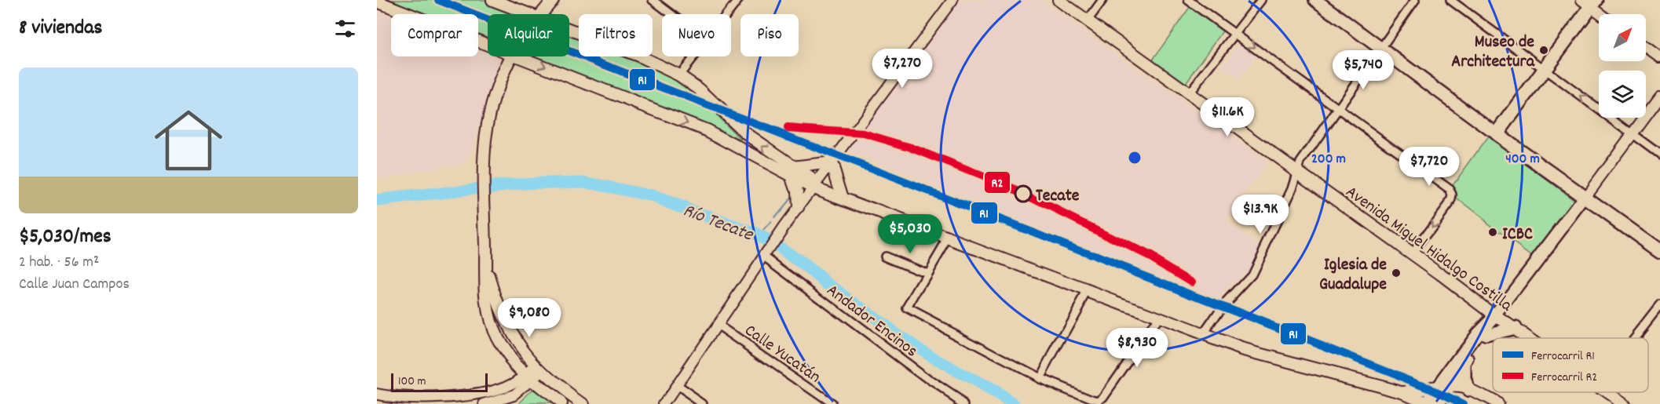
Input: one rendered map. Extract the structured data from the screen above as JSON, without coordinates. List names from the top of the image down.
{
  "streets": {
    "main road": ["Avenida Miguel Hidalgo Costilla"],
    "street": ["Andador Encinos", "Calle Yucatán"]
  },
  "water": ["Río Tecate"],
  "places": [
    "Museo de Architectura",
    "Tecate",
    "ICBC",
    "Iglesia de Guadalupe"
  ],
  "lines": ["rail line R1", "rail line R2"],
  "legend": ["Ferrocarril R1", "Ferrocarril R2"],
  "scale_bar": "100 m",
  "north": "top right",
  "page": {
    "heading": "8 viviendas",
    "chip": [
      "Comprar",
      "Alquilar",
      "Filtros",
      "Nuevo",
      "Piso"
    ],
    "price": [
      "$7,270",
      "$5,740",
      "$11.6K",
      "$7,720",
      "$13.9K",
      "$5,030",
      "$9,080",
      "$8,930"
    ],
    "list": [
      {
        "name": "$5,030/mes",
        "note": "2 hab. · 56 m² · Calle Juan Campos"
      }
    ],
    "scale": "100 m"
  },
  "rings": ["200 m", "400 m"]
}
